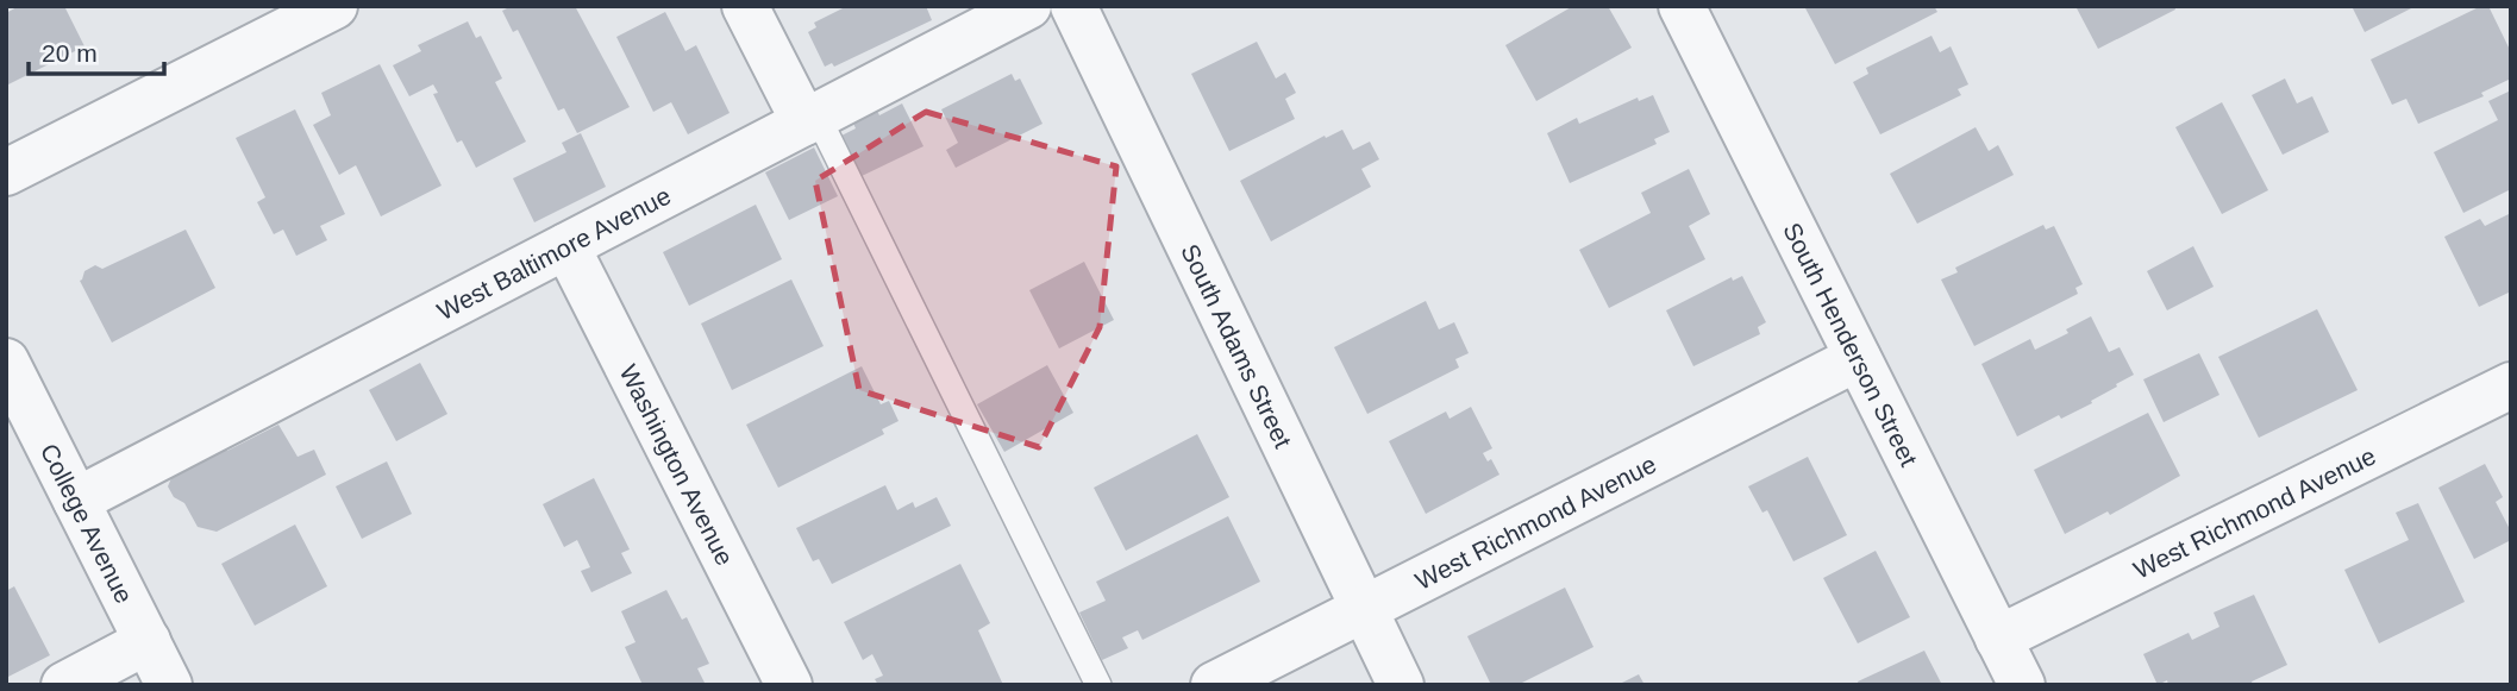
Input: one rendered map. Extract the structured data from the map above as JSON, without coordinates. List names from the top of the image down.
{
  "streets": {
    "street": [
      "West Baltimore Avenue",
      "South Adams Street",
      "South Henderson Street",
      "Washington Avenue",
      "West Richmond Avenue",
      "College Avenue"
    ]
  },
  "crossings": [
    ["West Baltimore Avenue", "Washington Avenue"],
    ["West Baltimore Avenue", "College Avenue"],
    ["South Adams Street", "West Richmond Avenue"],
    ["South Henderson Street", "West Richmond Avenue"]
  ],
  "scale_bar": "20 m"
}
